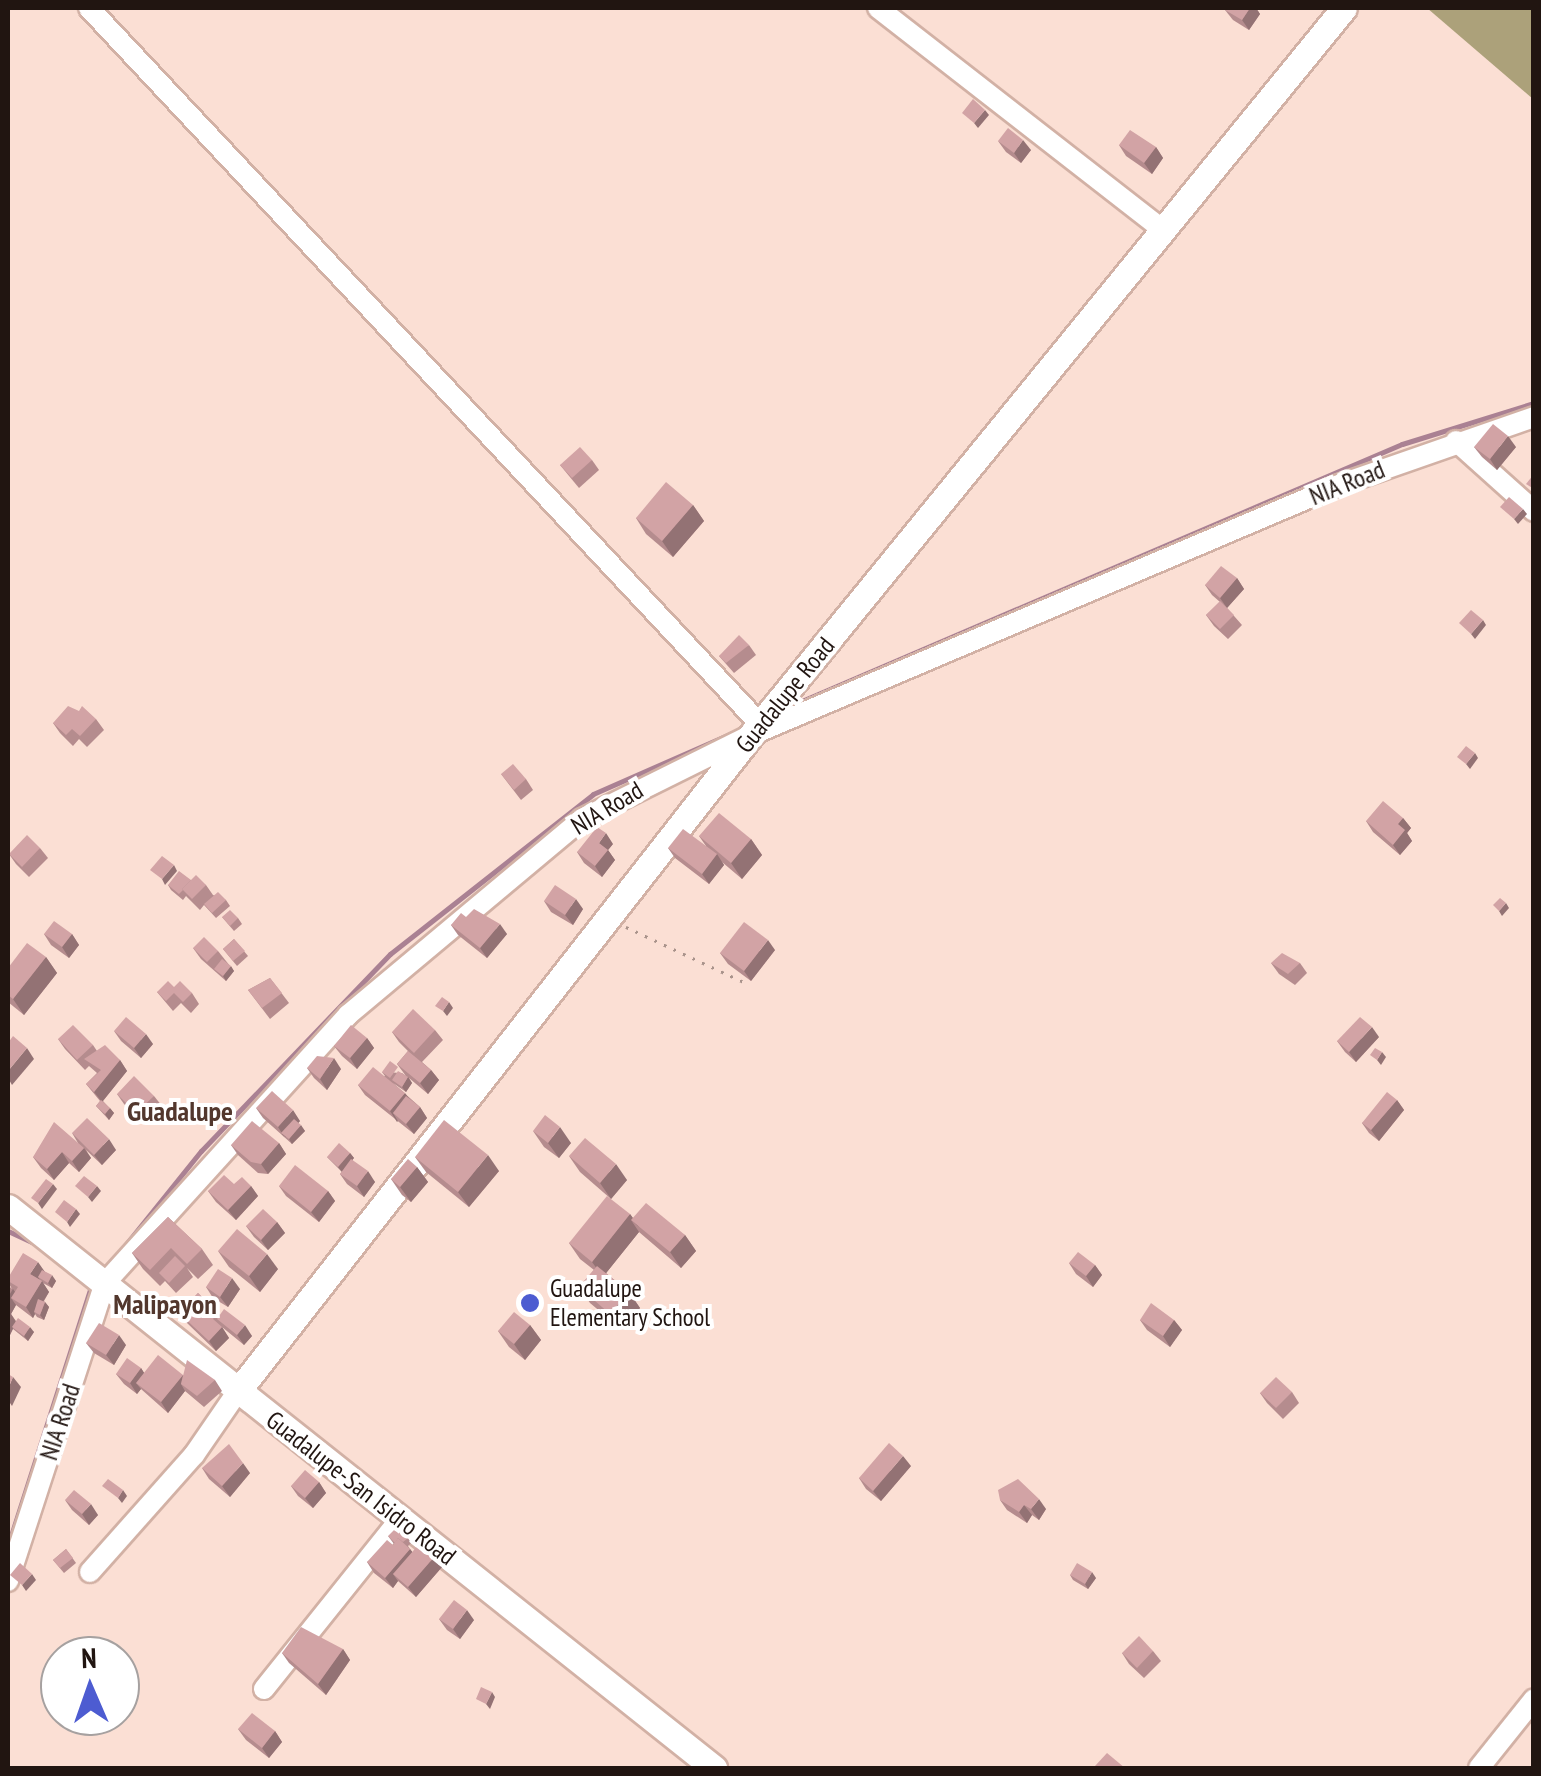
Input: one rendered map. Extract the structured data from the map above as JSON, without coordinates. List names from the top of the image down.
{
  "streets": {
    "street": ["NIA Road", "Guadalupe Road", "Guadalupe-San Isidro Road"]
  },
  "crossings": [
    ["NIA Road", "Guadalupe Road"],
    ["NIA Road", "Guadalupe-San Isidro Road"],
    ["Guadalupe Road", "Guadalupe-San Isidro Road"]
  ],
  "districts": ["Guadalupe", "Malipayon"],
  "places": ["Guadalupe Elementary School"],
  "north": "top"
}
